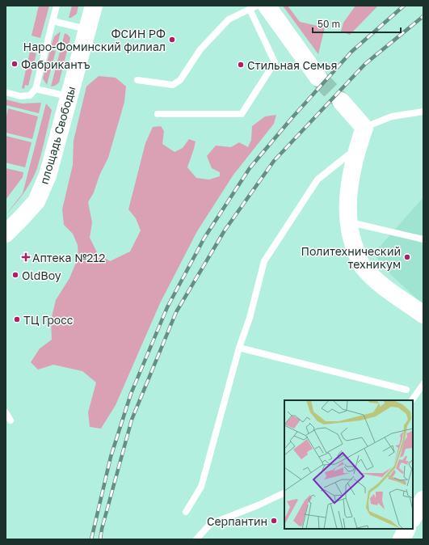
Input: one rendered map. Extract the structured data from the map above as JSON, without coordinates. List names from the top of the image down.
{
  "streets": {
    "street": ["площадь Свободы"]
  },
  "places": {
    "other": [
      "ФСИН РФ Наро-Фоминский филиал",
      "Фабрикантъ",
      "Стильная Семья",
      "Политехнический техникум",
      "OldBoy",
      "ТЦ Гросс",
      "Серпантин"
    ],
    "health": ["Аптека №212"]
  },
  "scale_bar": "50 m"
}
